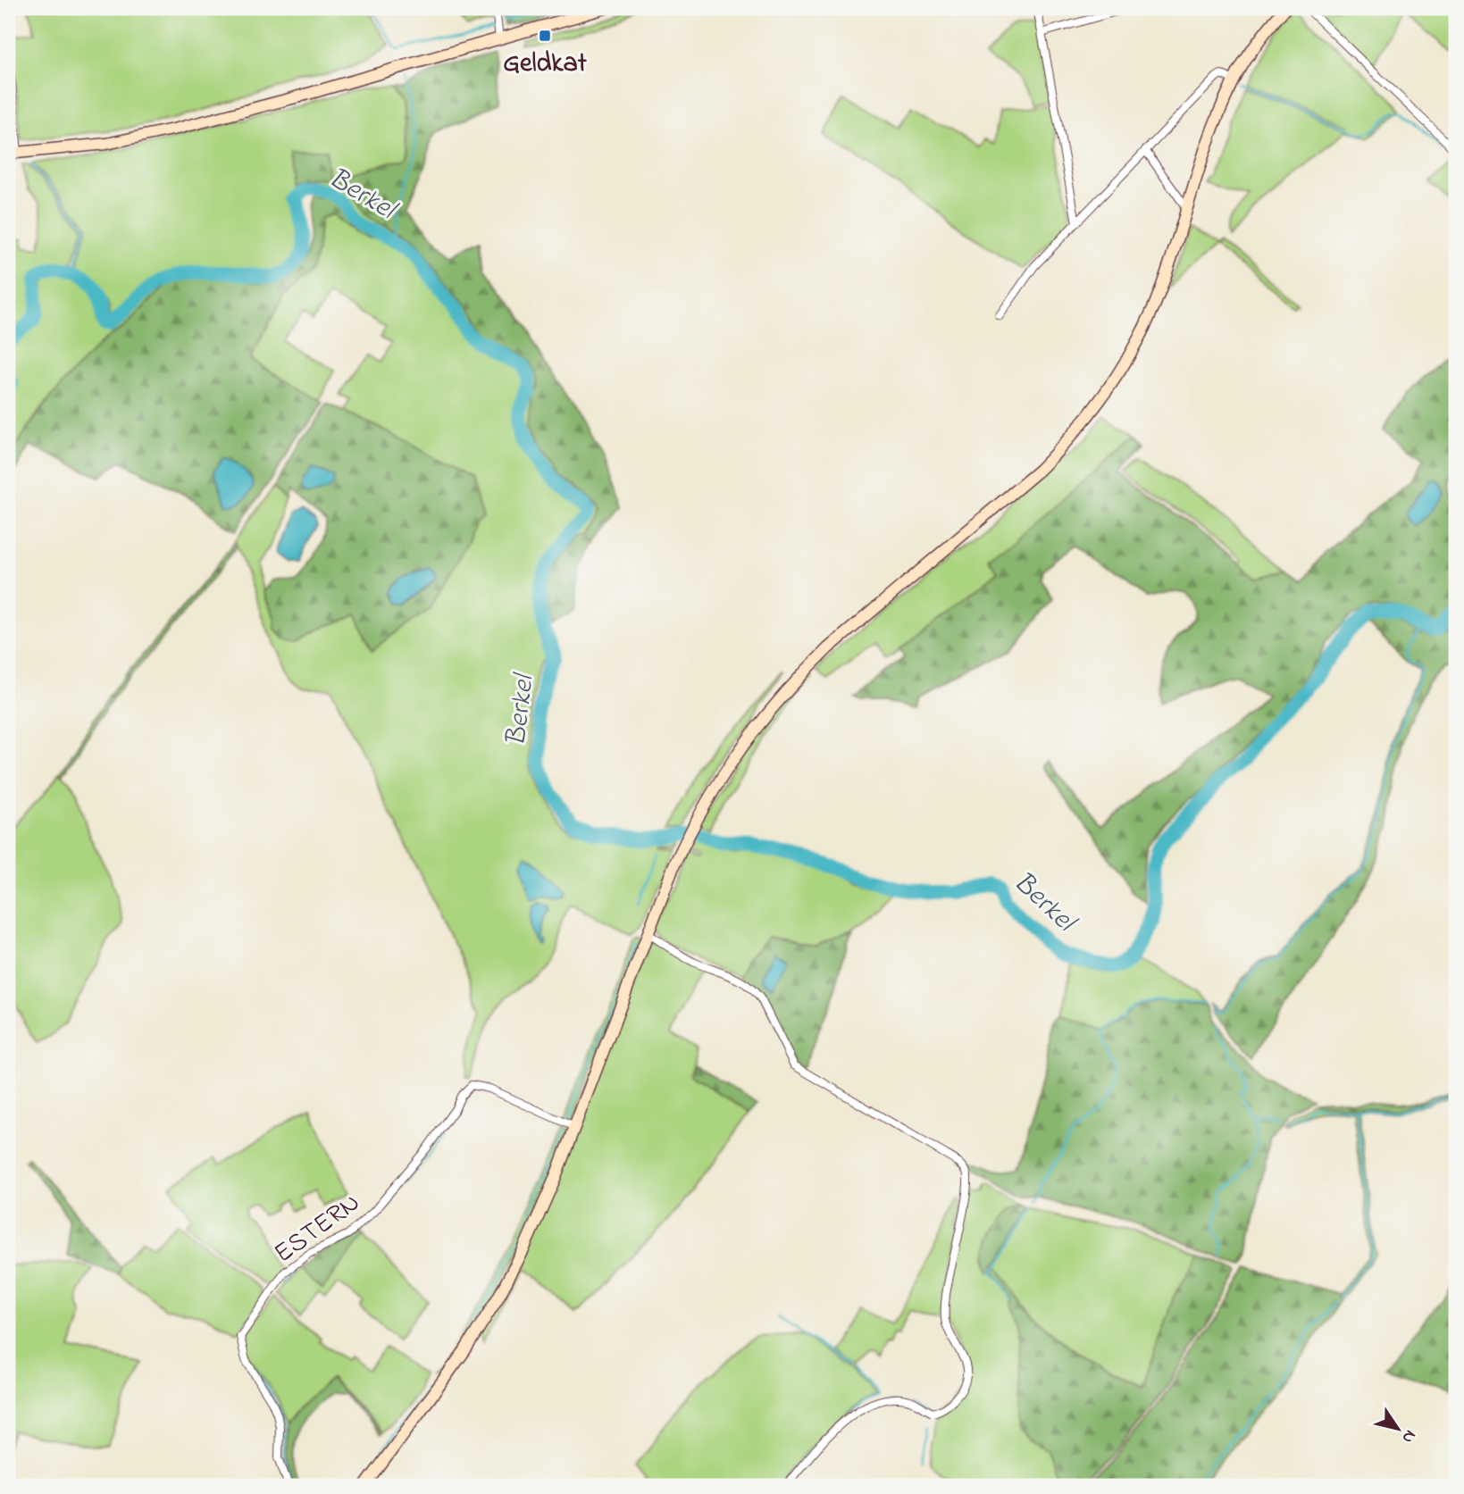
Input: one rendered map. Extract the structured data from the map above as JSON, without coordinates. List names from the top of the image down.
{
  "streets": {
    "street": ["ESTERN"]
  },
  "water": ["Berkel"],
  "places": {
    "transit": ["Geldkat"]
  },
  "north": "bottom right"
}
